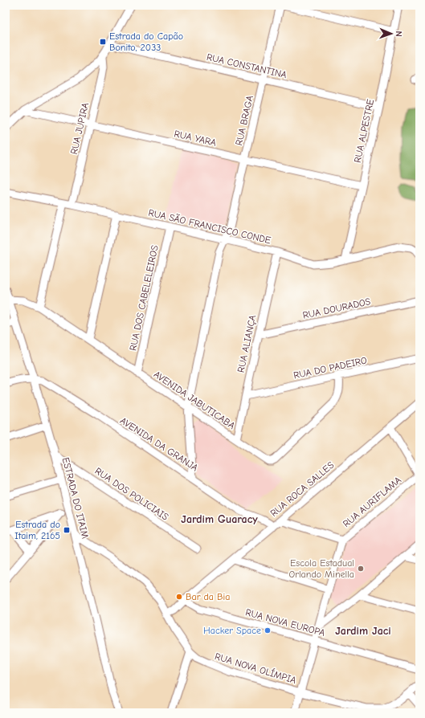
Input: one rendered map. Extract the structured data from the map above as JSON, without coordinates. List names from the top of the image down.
{
  "streets": {
    "street": [
      "RUA CONSTANTINA",
      "RUA BRAGA",
      "RUA JUPIRA",
      "RUA ALPESTRE",
      "RUA YARA",
      "RUA SÃO FRANCISCO CONDE",
      "RUA DOS CABELELEIROS",
      "RUA DOURADOS",
      "RUA ALIANÇA",
      "RUA DO PADEIRO",
      "AVENIDA JABUTICABA",
      "AVENIDA DA GRANJA",
      "RUA ROCA SALLES",
      "RUA DOS POLICIAIS",
      "ESTRADA DO ITAIM",
      "RUA AURIFLAMA",
      "RUA NOVA EUROPA",
      "RUA NOVA OLÍMPIA"
    ]
  },
  "crossings": [
    ["RUA CONSTANTINA", "RUA BRAGA"],
    ["RUA CONSTANTINA", "RUA ALPESTRE"],
    ["RUA BRAGA", "RUA YARA"],
    ["RUA BRAGA", "RUA SÃO FRANCISCO CONDE"],
    ["RUA JUPIRA", "RUA YARA"],
    ["RUA JUPIRA", "RUA SÃO FRANCISCO CONDE"],
    ["RUA ALPESTRE", "RUA YARA"],
    ["RUA ALPESTRE", "RUA SÃO FRANCISCO CONDE"],
    ["RUA SÃO FRANCISCO CONDE", "RUA DOS CABELELEIROS"],
    ["RUA SÃO FRANCISCO CONDE", "RUA ALIANÇA"],
    ["RUA DOS CABELELEIROS", "AVENIDA JABUTICABA"],
    ["RUA DOURADOS", "RUA ALIANÇA"],
    ["RUA ALIANÇA", "RUA DO PADEIRO"],
    ["RUA ALIANÇA", "AVENIDA JABUTICABA"],
    ["RUA DO PADEIRO", "AVENIDA JABUTICABA"],
    ["AVENIDA JABUTICABA", "ESTRADA DO ITAIM"],
    ["AVENIDA DA GRANJA", "RUA ROCA SALLES"],
    ["AVENIDA DA GRANJA", "ESTRADA DO ITAIM"],
    ["RUA ROCA SALLES", "RUA AURIFLAMA"],
    ["RUA ROCA SALLES", "RUA NOVA EUROPA"],
    ["RUA ROCA SALLES", "RUA NOVA OLÍMPIA"],
    ["RUA DOS POLICIAIS", "ESTRADA DO ITAIM"],
    ["ESTRADA DO ITAIM", "RUA NOVA OLÍMPIA"]
  ],
  "districts": ["Jardim Guaracy", "Jardim Jaci"],
  "places": {
    "transit": ["Estrada do Capão Bonito, 2033", "Estrada do Itaim, 2165"],
    "other": ["Escola Estadual Orlando Minella", "Bar da Bia", "Hacker Space"]
  },
  "north": "right"
}
